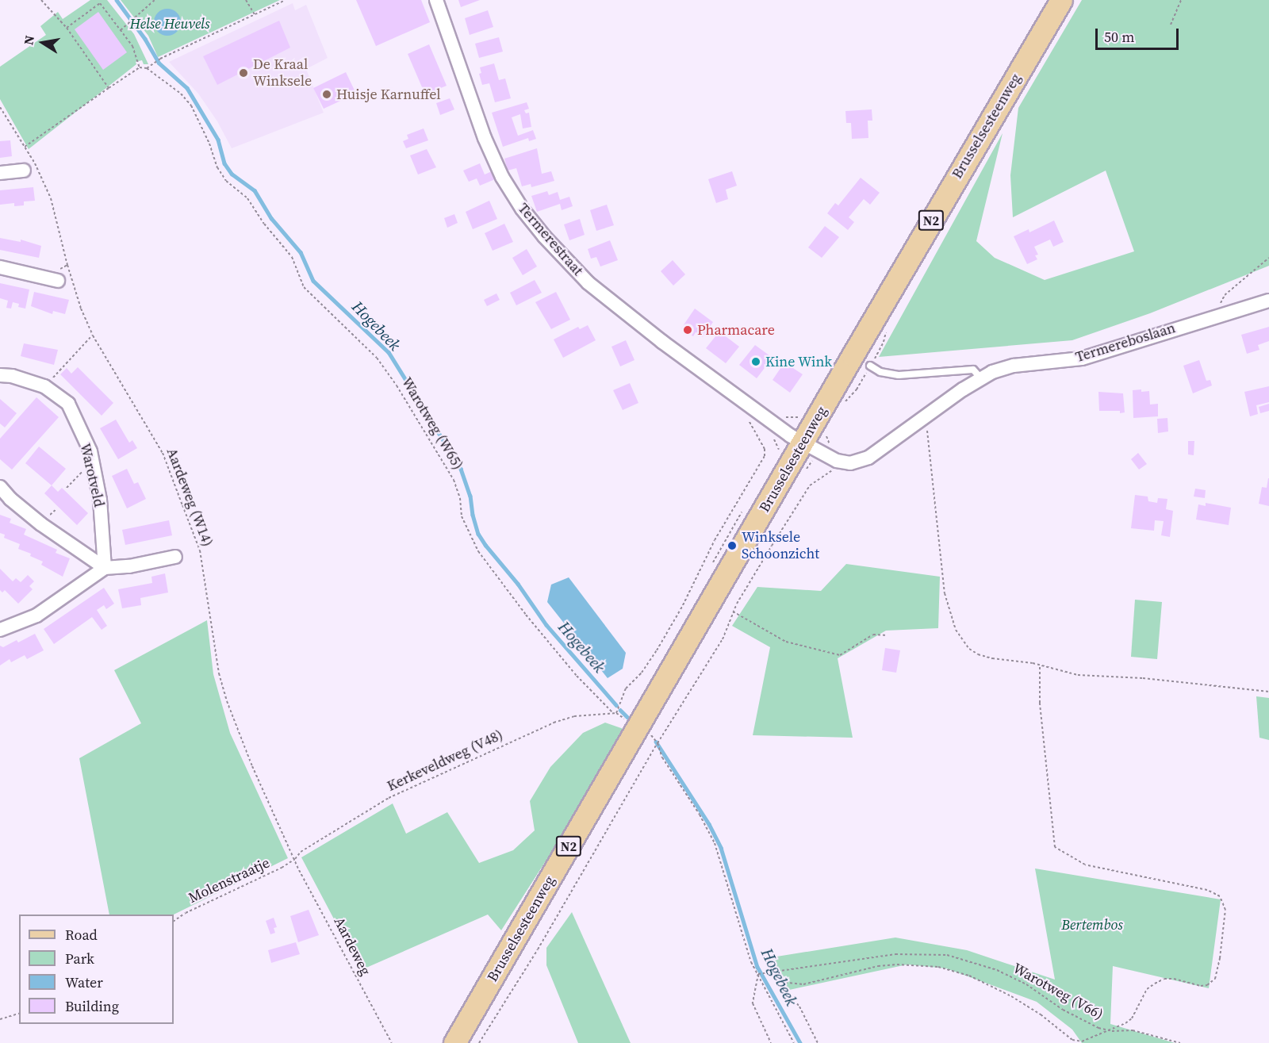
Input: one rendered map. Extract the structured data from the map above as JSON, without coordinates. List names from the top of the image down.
{
  "streets": {
    "main road": ["Brusselsesteenweg", "N2"],
    "street": ["Termerestraat", "Termereboslaan", "Warotveld"],
    "path": [
      "Warotweg (W65)",
      "Aardeweg (W14)",
      "Kerkeveldweg (V48)",
      "Molenstraatje",
      "Aardeweg",
      "Warotweg (V66)"
    ]
  },
  "crossings": [
    ["Brusselsesteenweg", "Termerestraat"],
    ["Brusselsesteenweg", "Termereboslaan"],
    ["Termerestraat", "Termereboslaan"],
    ["Warotweg (W65)", "Kerkeveldweg (V48)"],
    ["Aardeweg (W14)", "Kerkeveldweg (V48)"],
    ["Aardeweg (W14)", "Molenstraatje"],
    ["Aardeweg (W14)", "Aardeweg"],
    ["Kerkeveldweg (V48)", "Molenstraatje"],
    ["Kerkeveldweg (V48)", "Aardeweg"],
    ["Molenstraatje", "Aardeweg"]
  ],
  "water": ["Hogebeek"],
  "parks": ["Helse Heuvels", "Bertembos"],
  "places": [
    "De Kraal Winksele",
    "Huisje Karnuffel",
    "Pharmacare",
    "Kine Wink",
    "Winksele Schoonzicht"
  ],
  "legend": [
    "Road",
    "Park",
    "Water",
    "Building"
  ],
  "scale_bar": "50 m",
  "north": "left"
}
